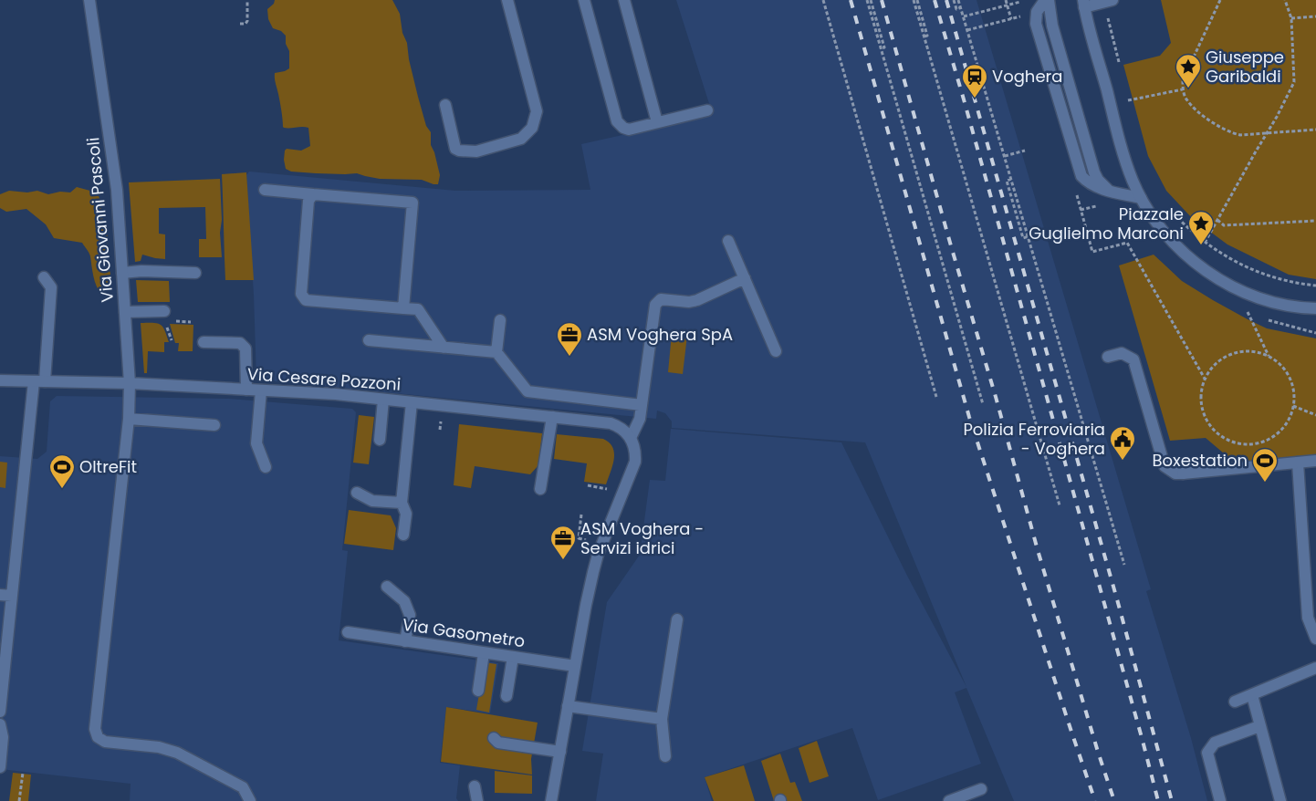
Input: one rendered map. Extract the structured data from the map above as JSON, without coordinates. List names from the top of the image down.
{
  "streets": {
    "street": ["Via Giovanni Pascoli", "Via Cesare Pozzoni", "Via Gasometro"]
  },
  "crossings": [
    ["Via Giovanni Pascoli", "Via Cesare Pozzoni"]
  ],
  "places": {
    "place": ["Giuseppe Garibaldi", "Piazzale Guglielmo Marconi"],
    "station": ["Voghera"],
    "office": ["ASM Voghera SpA", "ASM Voghera - Servizi idrici"],
    "public building": ["Polizia Ferroviaria - Voghera"],
    "sports": ["Boxestation", "OltreFit"]
  }
}
